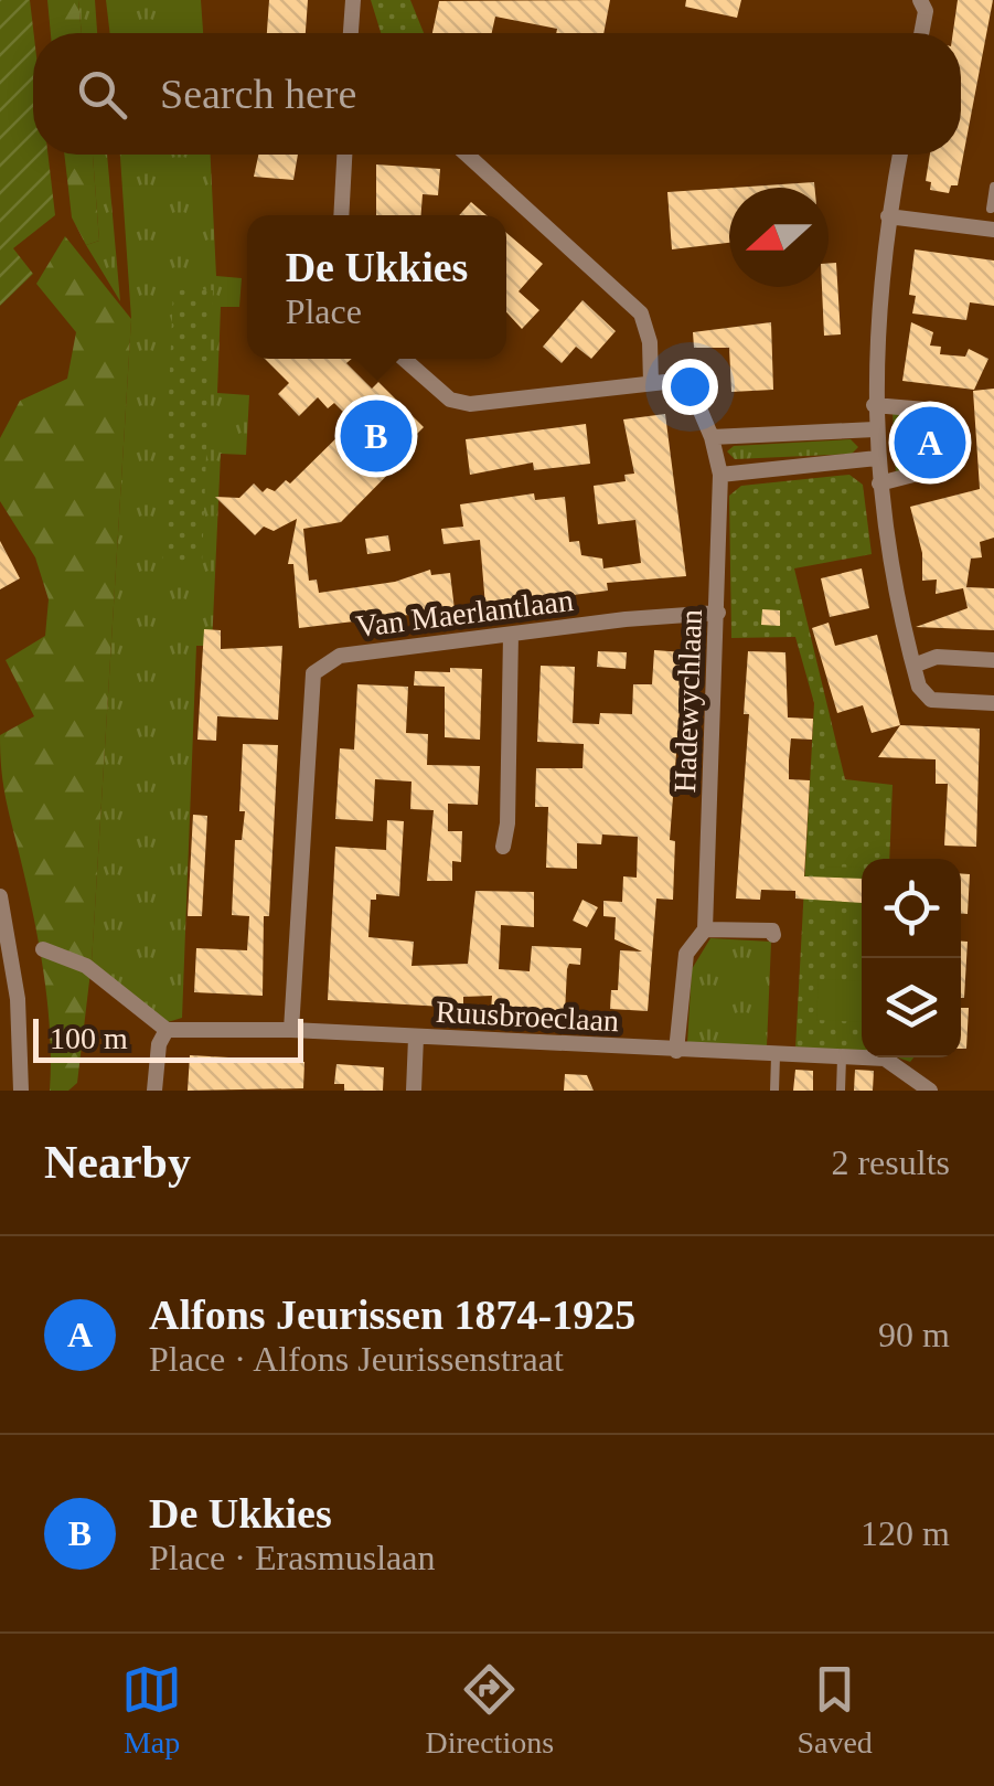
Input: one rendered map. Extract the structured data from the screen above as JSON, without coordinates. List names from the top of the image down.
{
  "streets": {
    "street": ["Van Maerlantlaan", "Hadewychlaan", "Ruusbroeclaan"]
  },
  "crossings": [
    ["Van Maerlantlaan", "Hadewychlaan"],
    ["Van Maerlantlaan", "Ruusbroeclaan"],
    ["Hadewychlaan", "Ruusbroeclaan"]
  ],
  "scale_bar": "100 m",
  "north": "left",
  "page": {
    "search": "Search here",
    "popup": ["De Ukkies", "Place"],
    "pins": ["B", "A"],
    "scale": "100 m",
    "heading": ["Nearby", "2 results"],
    "list": [
      {
        "mark": "A",
        "name": "Alfons Jeurissen 1874-1925",
        "note": "Place · Alfons Jeurissenstraat",
        "value": "90 m"
      },
      {
        "mark": "B",
        "name": "De Ukkies",
        "note": "Place · Erasmuslaan",
        "value": "120 m"
      }
    ],
    "nav": ["Map", "Directions", "Saved"]
  }
}
